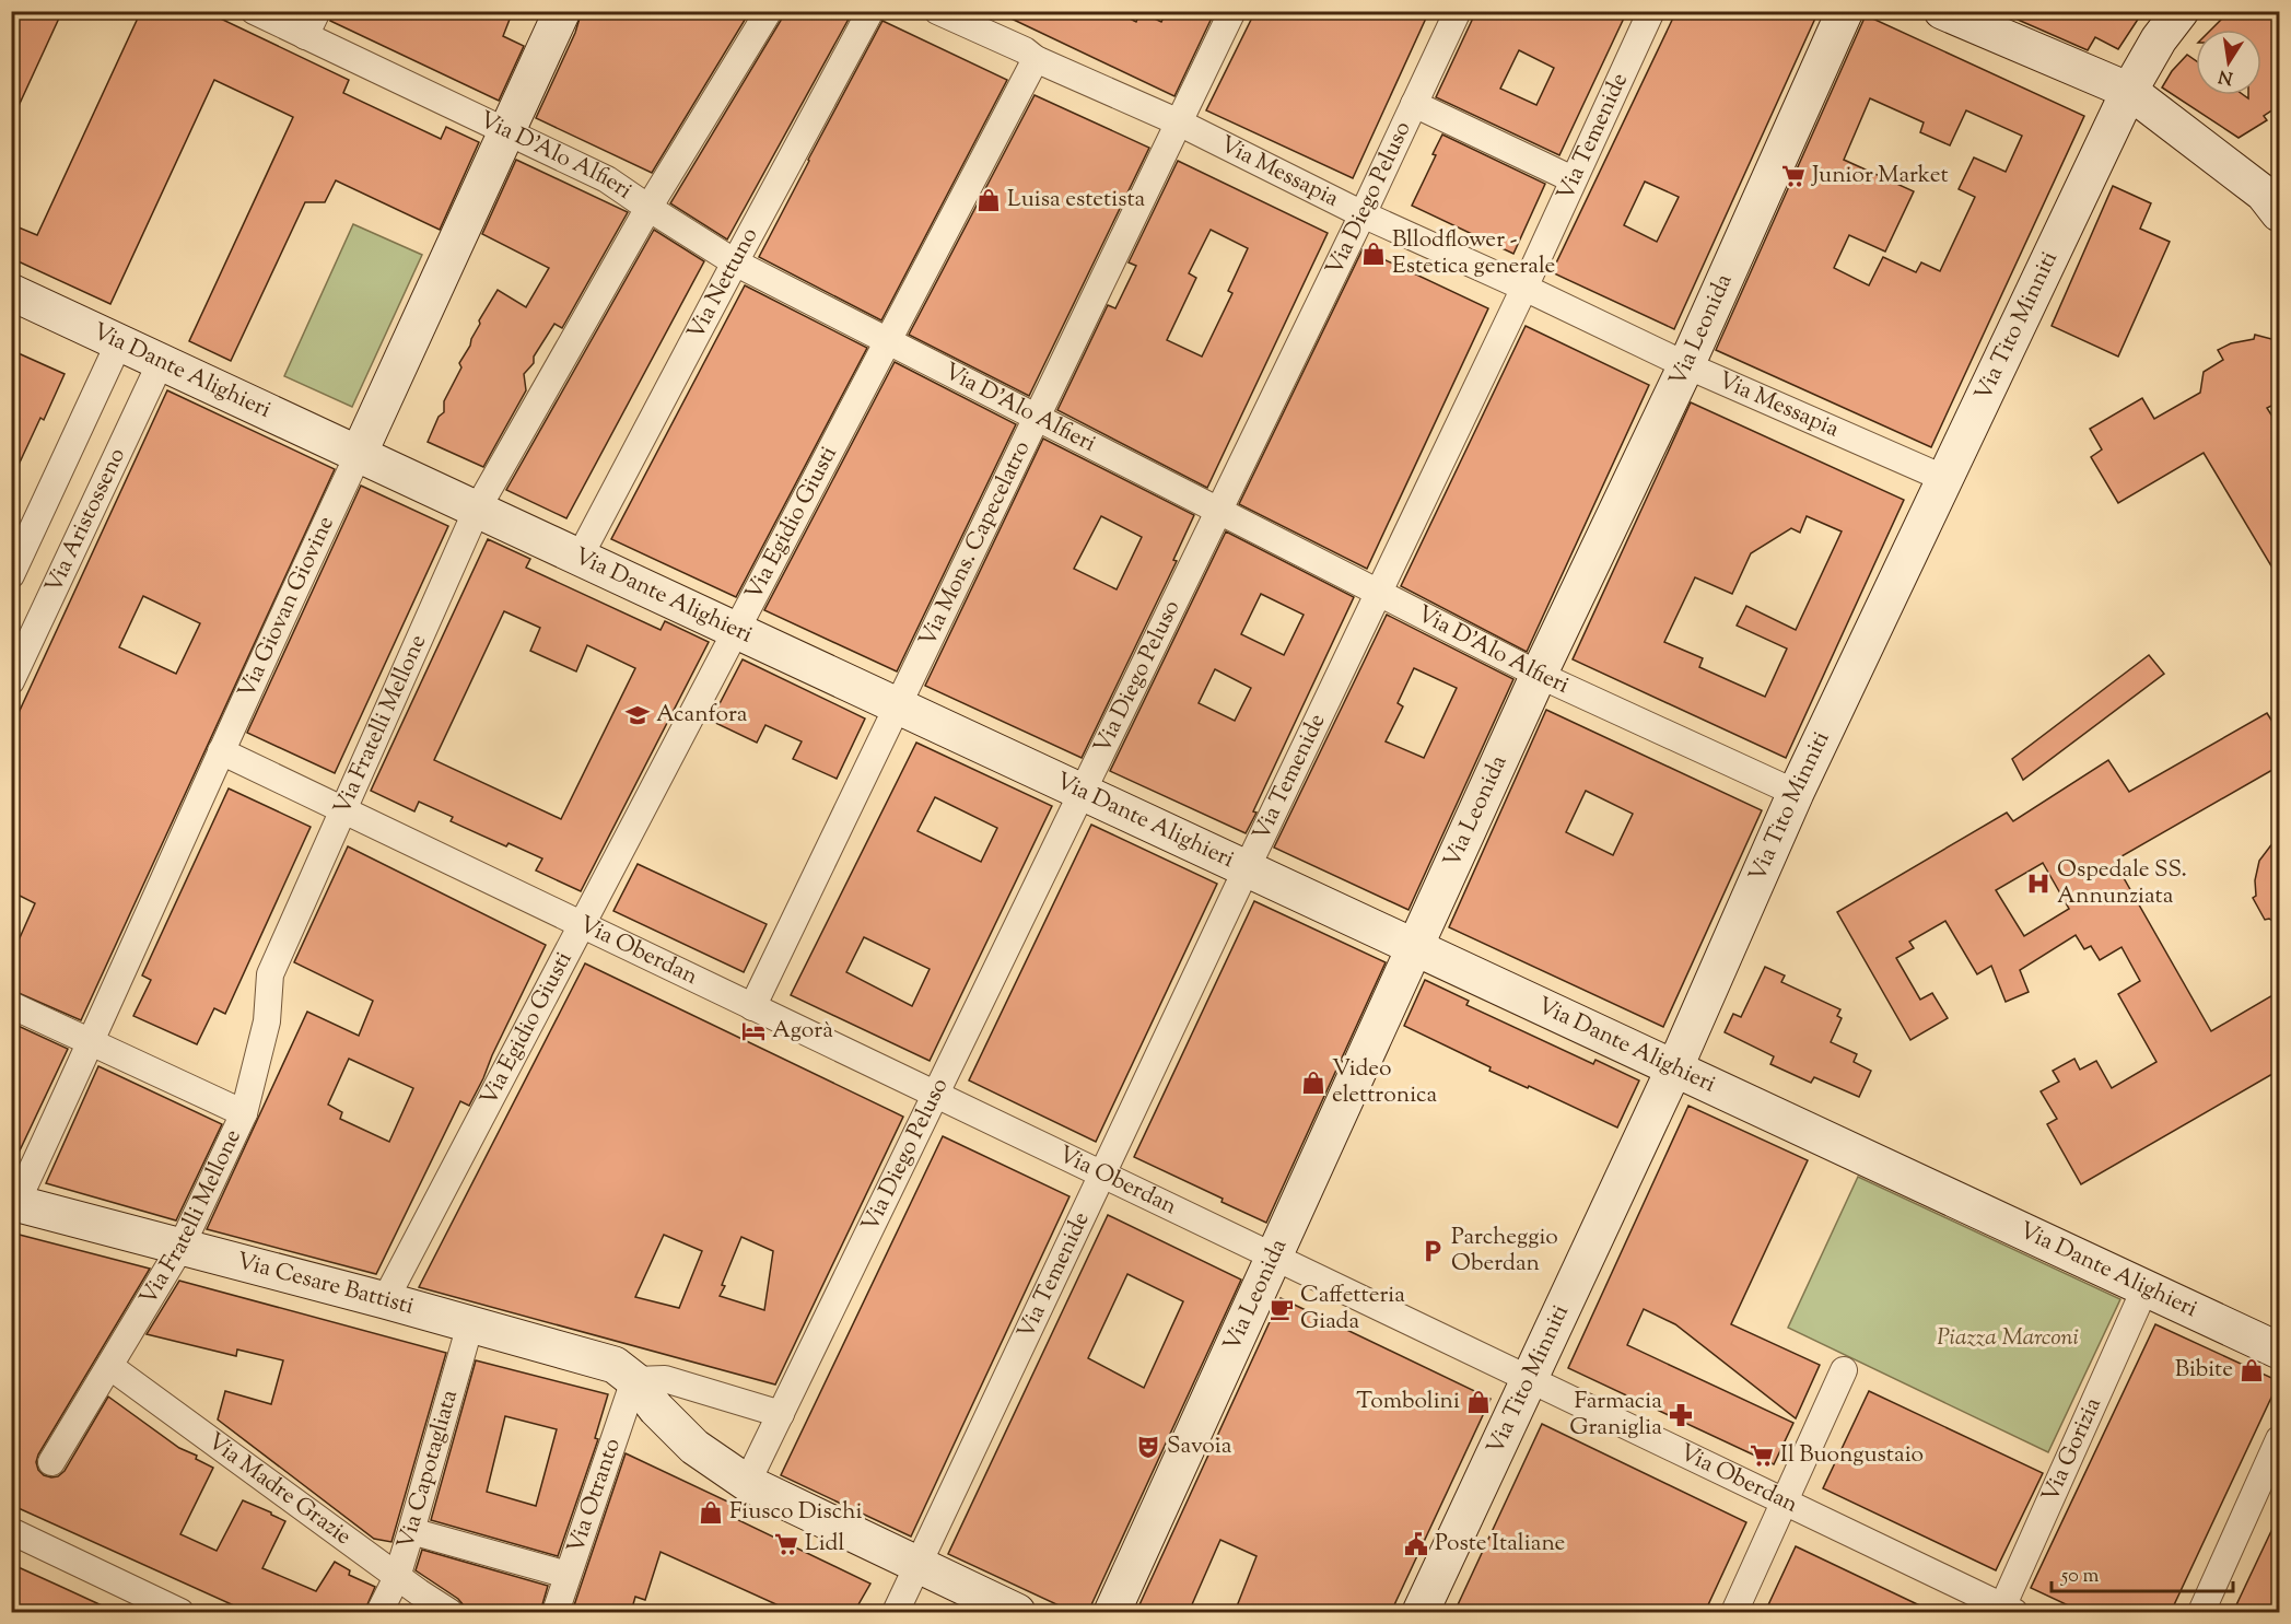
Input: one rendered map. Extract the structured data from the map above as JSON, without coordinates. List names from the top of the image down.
{
  "streets": {
    "street": [
      "Via Temenide",
      "Via D'Alo Alfieri",
      "Via Messapia",
      "Via Diego Peluso",
      "Via Nettuno",
      "Via Tito Minniti",
      "Via Leonida",
      "Via Dante Alighieri",
      "Via Aristosseno",
      "Via Egidio Giusti",
      "Via Mons. Capecelatro",
      "Via Giovan Giovine",
      "Via Fratelli Mellone",
      "Via Oberdan",
      "Via Cesare Battisti",
      "Via Gorizia",
      "Via Capotagliata",
      "Via Madre Grazie",
      "Via Otranto"
    ]
  },
  "crossings": [
    ["Via Temenide", "Via D'Alo Alfieri"],
    ["Via Temenide", "Via Messapia"],
    ["Via Temenide", "Via Dante Alighieri"],
    ["Via Temenide", "Via Oberdan"],
    ["Via Temenide", "Via Cesare Battisti"],
    ["Via D'Alo Alfieri", "Via Diego Peluso"],
    ["Via D'Alo Alfieri", "Via Nettuno"],
    ["Via D'Alo Alfieri", "Via Tito Minniti"],
    ["Via D'Alo Alfieri", "Via Leonida"],
    ["Via D'Alo Alfieri", "Via Egidio Giusti"],
    ["Via D'Alo Alfieri", "Via Mons. Capecelatro"],
    ["Via D'Alo Alfieri", "Via Giovan Giovine"],
    ["Via D'Alo Alfieri", "Via Fratelli Mellone"],
    ["Via Messapia", "Via Diego Peluso"],
    ["Via Messapia", "Via Tito Minniti"],
    ["Via Messapia", "Via Leonida"],
    ["Via Messapia", "Via Egidio Giusti"],
    ["Via Messapia", "Via Mons. Capecelatro"],
    ["Via Diego Peluso", "Via Dante Alighieri"],
    ["Via Diego Peluso", "Via Oberdan"],
    ["Via Diego Peluso", "Via Cesare Battisti"],
    ["Via Nettuno", "Via Dante Alighieri"],
    ["Via Tito Minniti", "Via Dante Alighieri"],
    ["Via Tito Minniti", "Via Oberdan"],
    ["Via Leonida", "Via Dante Alighieri"],
    ["Via Leonida", "Via Oberdan"],
    ["Via Dante Alighieri", "Via Aristosseno"],
    ["Via Dante Alighieri", "Via Egidio Giusti"],
    ["Via Dante Alighieri", "Via Mons. Capecelatro"],
    ["Via Dante Alighieri", "Via Giovan Giovine"],
    ["Via Dante Alighieri", "Via Fratelli Mellone"],
    ["Via Dante Alighieri", "Via Gorizia"],
    ["Via Egidio Giusti", "Via Oberdan"],
    ["Via Egidio Giusti", "Via Cesare Battisti"],
    ["Via Mons. Capecelatro", "Via Oberdan"],
    ["Via Giovan Giovine", "Via Oberdan"],
    ["Via Giovan Giovine", "Via Cesare Battisti"],
    ["Via Fratelli Mellone", "Via Oberdan"],
    ["Via Fratelli Mellone", "Via Cesare Battisti"],
    ["Via Fratelli Mellone", "Via Madre Grazie"],
    ["Via Oberdan", "Via Gorizia"],
    ["Via Cesare Battisti", "Via Capotagliata"],
    ["Via Cesare Battisti", "Via Otranto"],
    ["Via Capotagliata", "Via Madre Grazie"]
  ],
  "parks": ["Piazza Marconi"],
  "places": {
    "supermarket": ["Junior Market", "Il Buongustaio", "Lidl"],
    "shop": [
      "Luisa estetista",
      "Bllodflower - Estetica generale",
      "Video elettronica",
      "Bibite",
      "Tombolini",
      "Fiusco Dischi"
    ],
    "school or university": ["Acanfora"],
    "hospital": ["Ospedale SS. Annunziata"],
    "hotel": ["Agorà"],
    "parking": ["Parcheggio Oberdan"],
    "cafe": ["Caffetteria Giada"],
    "pharmacy": ["Farmacia Graniglia"],
    "theatre": ["Savoia"],
    "public building": ["Poste Italiane"]
  },
  "scale_bar": "50 m",
  "north": "bottom"
}
